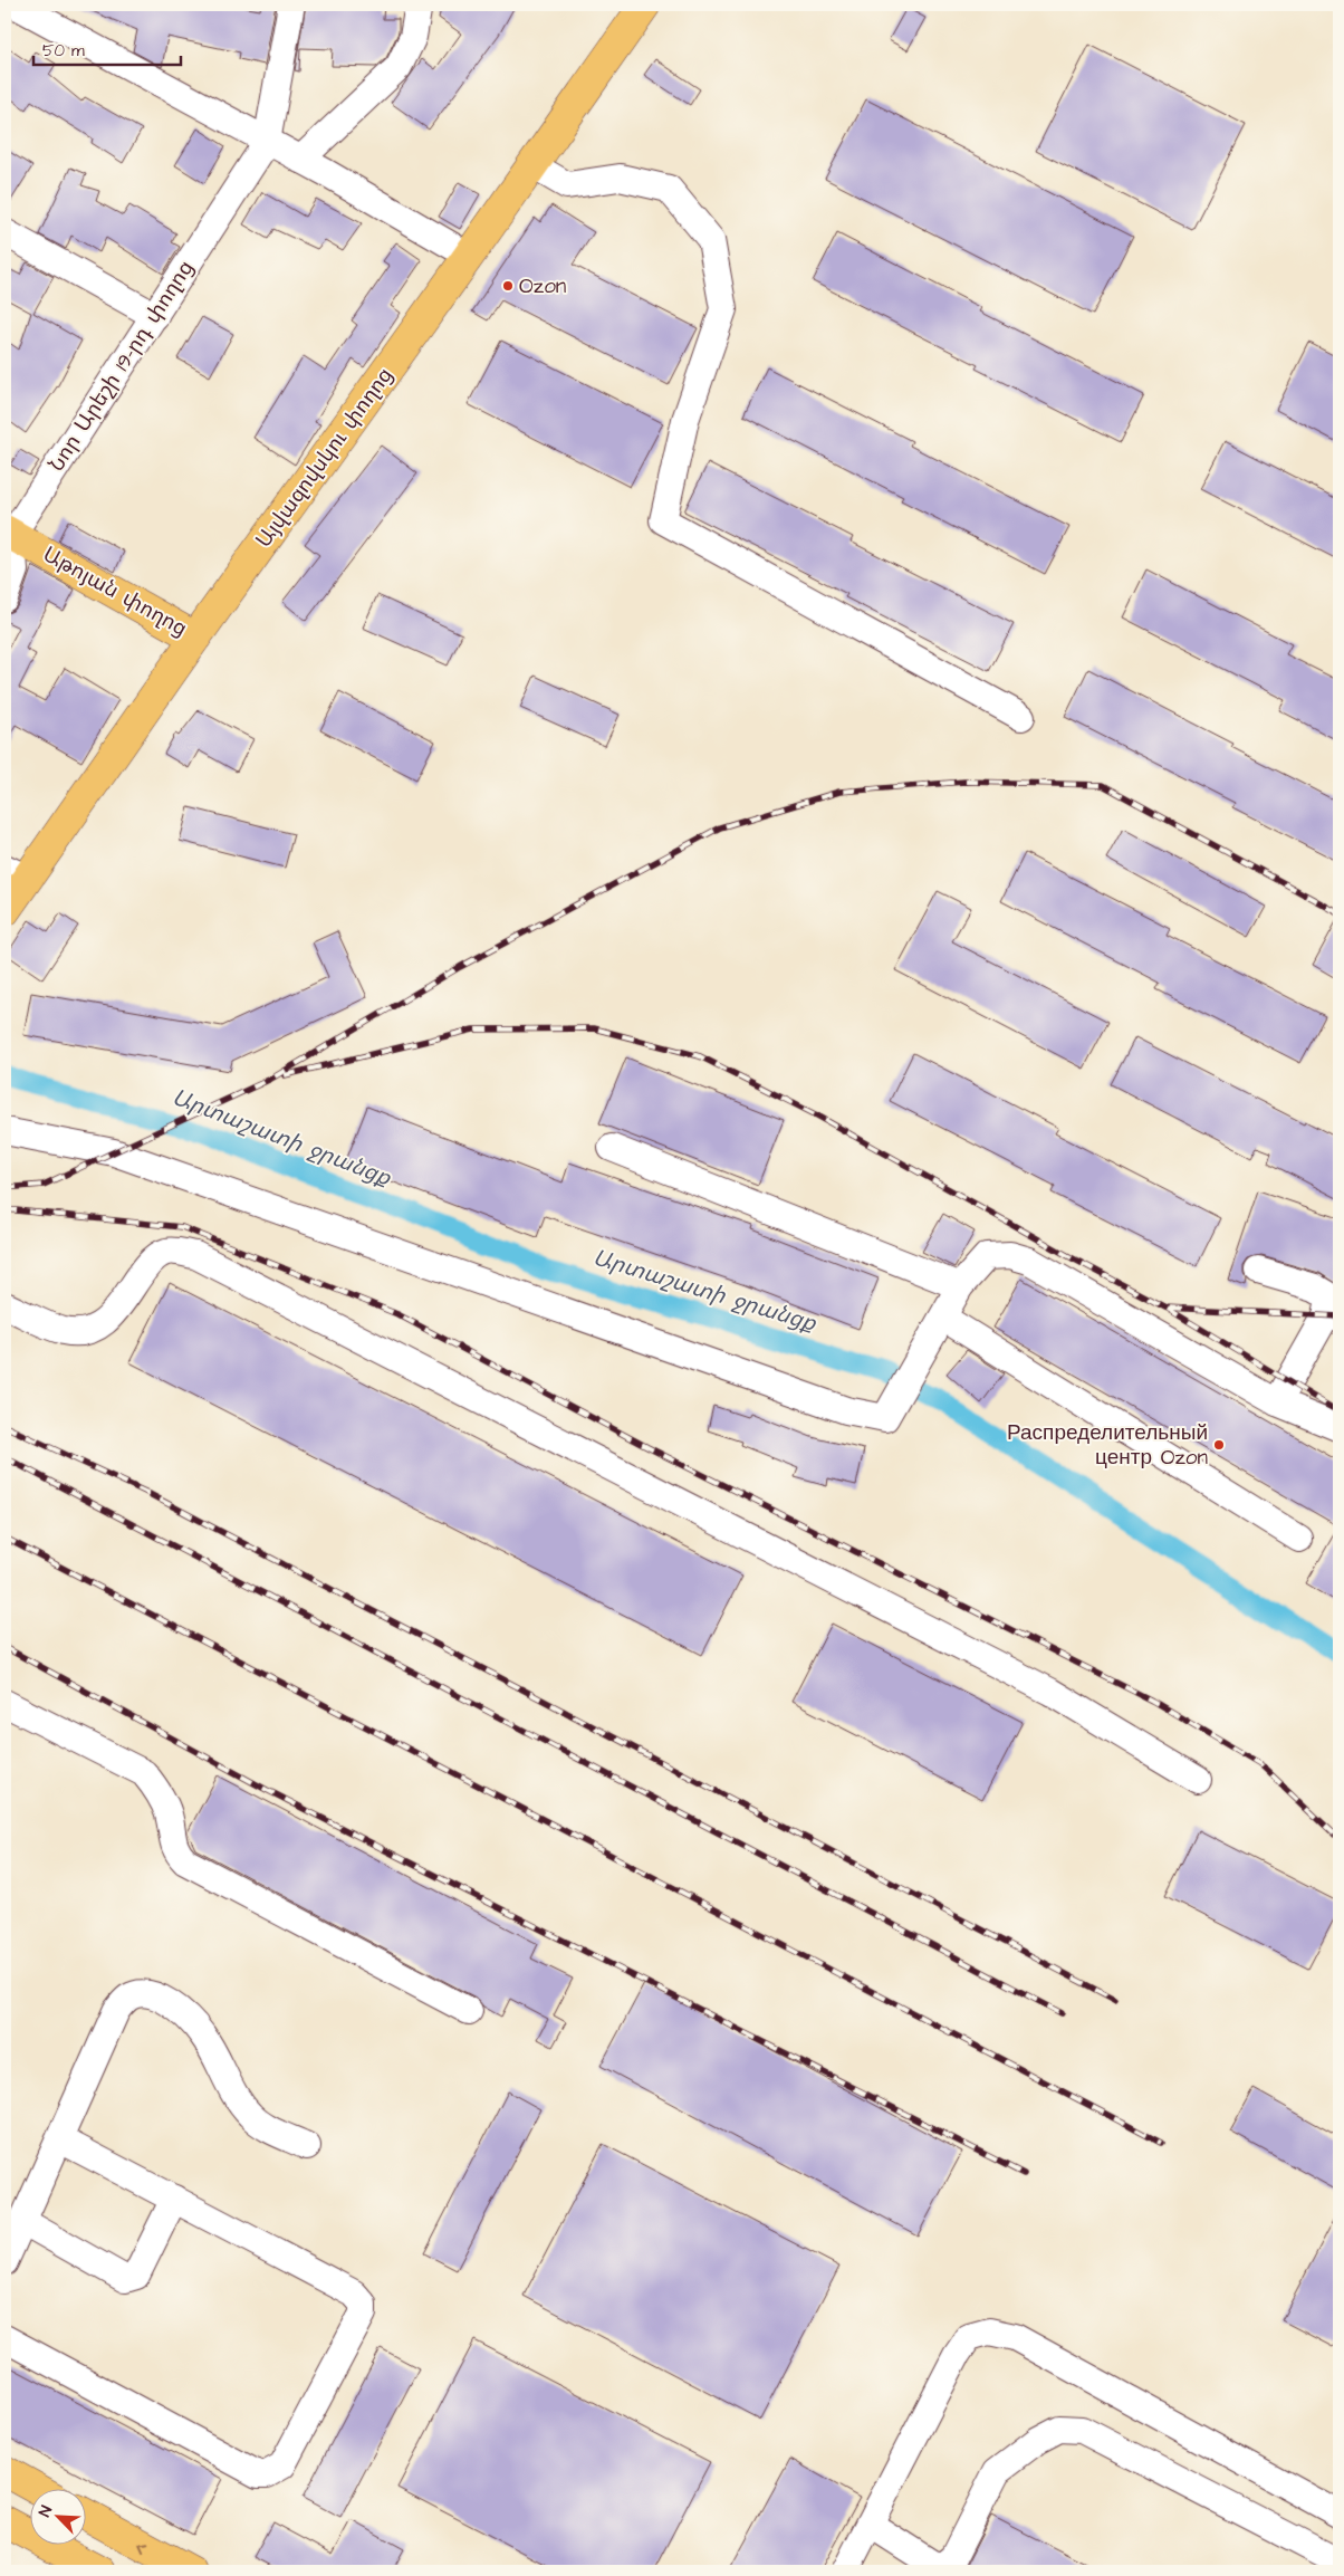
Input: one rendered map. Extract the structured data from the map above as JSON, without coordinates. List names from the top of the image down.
{
  "streets": {
    "main road": ["Այվազովսկու փողոց", "Աթոյան փողոց"],
    "street": ["Նոր Արեշի 19-րդ փողոց"]
  },
  "crossings": [
    ["Նոր Արեշի 19-րդ փողոց", "Աթոյան փողոց"],
    ["Այվազովսկու փողոց", "Աթոյան փողոց"]
  ],
  "water": ["Արտաշատի ջրանցք"],
  "places": ["Ozon", "Распределительный центр Ozon"],
  "scale_bar": "50 m",
  "north": "top left"
}
